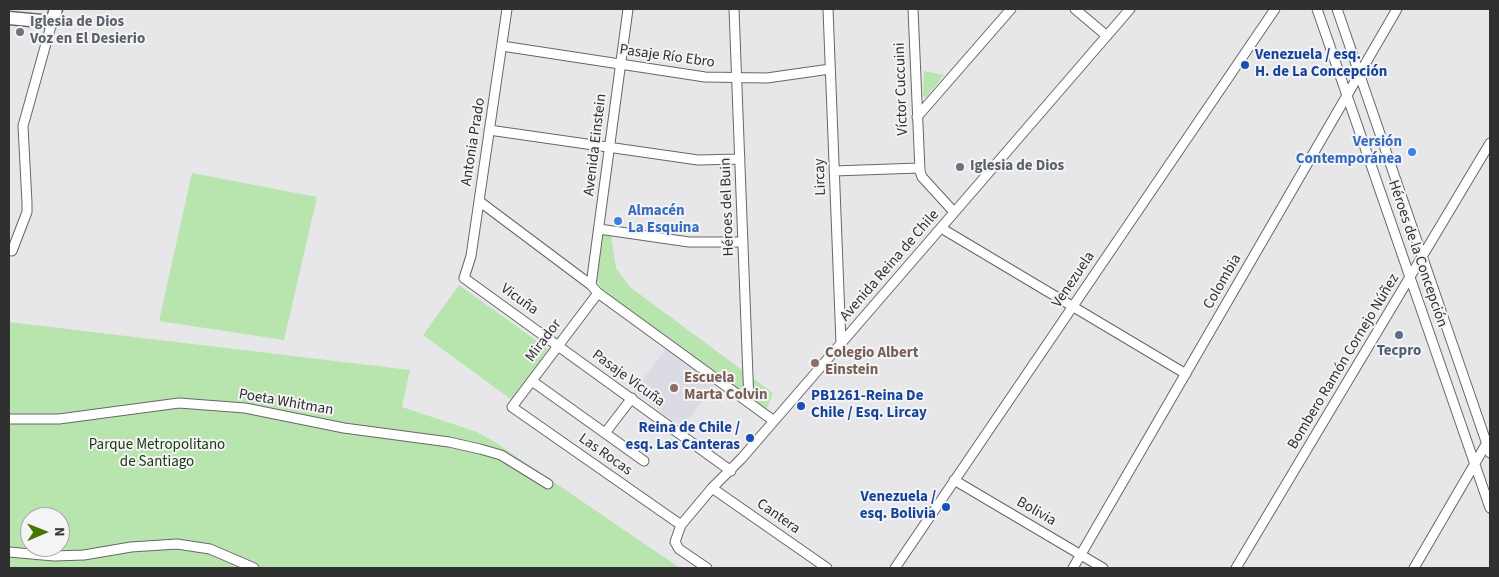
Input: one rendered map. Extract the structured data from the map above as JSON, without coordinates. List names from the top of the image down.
{
  "streets": {
    "street": [
      "Pasaje Río Ebro",
      "Víctor Cuccuini",
      "Antonia Prado",
      "Avenida Einstein",
      "Lircay",
      "Héroes del Buin",
      "Héroes de la Concepción",
      "Avenida Reina de Chile",
      "Venezuela",
      "Colombia",
      "Vicuña",
      "Mirador",
      "Bombero Ramón Cornejo Núñez",
      "Pasaje Vicuña",
      "Poeta Whitman",
      "Las Rocas",
      "Bolivia",
      "Cantera"
    ]
  },
  "crossings": [
    ["Pasaje Río Ebro", "Antonia Prado"],
    ["Pasaje Río Ebro", "Avenida Einstein"],
    ["Pasaje Río Ebro", "Lircay"],
    ["Pasaje Río Ebro", "Héroes del Buin"],
    ["Antonia Prado", "Vicuña"],
    ["Lircay", "Avenida Reina de Chile"],
    ["Héroes de la Concepción", "Colombia"],
    ["Héroes de la Concepción", "Bombero Ramón Cornejo Núñez"],
    ["Avenida Reina de Chile", "Pasaje Vicuña"],
    ["Avenida Reina de Chile", "Las Rocas"],
    ["Avenida Reina de Chile", "Cantera"],
    ["Venezuela", "Bolivia"],
    ["Colombia", "Bolivia"],
    ["Vicuña", "Mirador"],
    ["Vicuña", "Pasaje Vicuña"],
    ["Mirador", "Pasaje Vicuña"],
    ["Mirador", "Las Rocas"]
  ],
  "parks": ["Parque Metropolitano de Santiago"],
  "places": [
    "Iglesia de Dios Voz en El Desierio",
    "Venezuela / esq. H. de La Concepción",
    "Versión Contemporánea",
    "Iglesia de Dios",
    "Almacén La Esquina",
    "Tecpro",
    "Colegio Albert Einstein",
    "Escuela Marta Colvin",
    "PB1261-Reina De Chile / Esq. Lircay",
    "Reina de Chile / esq. Las Canteras",
    "Venezuela / esq. Bolivia"
  ],
  "north": "right"
}
